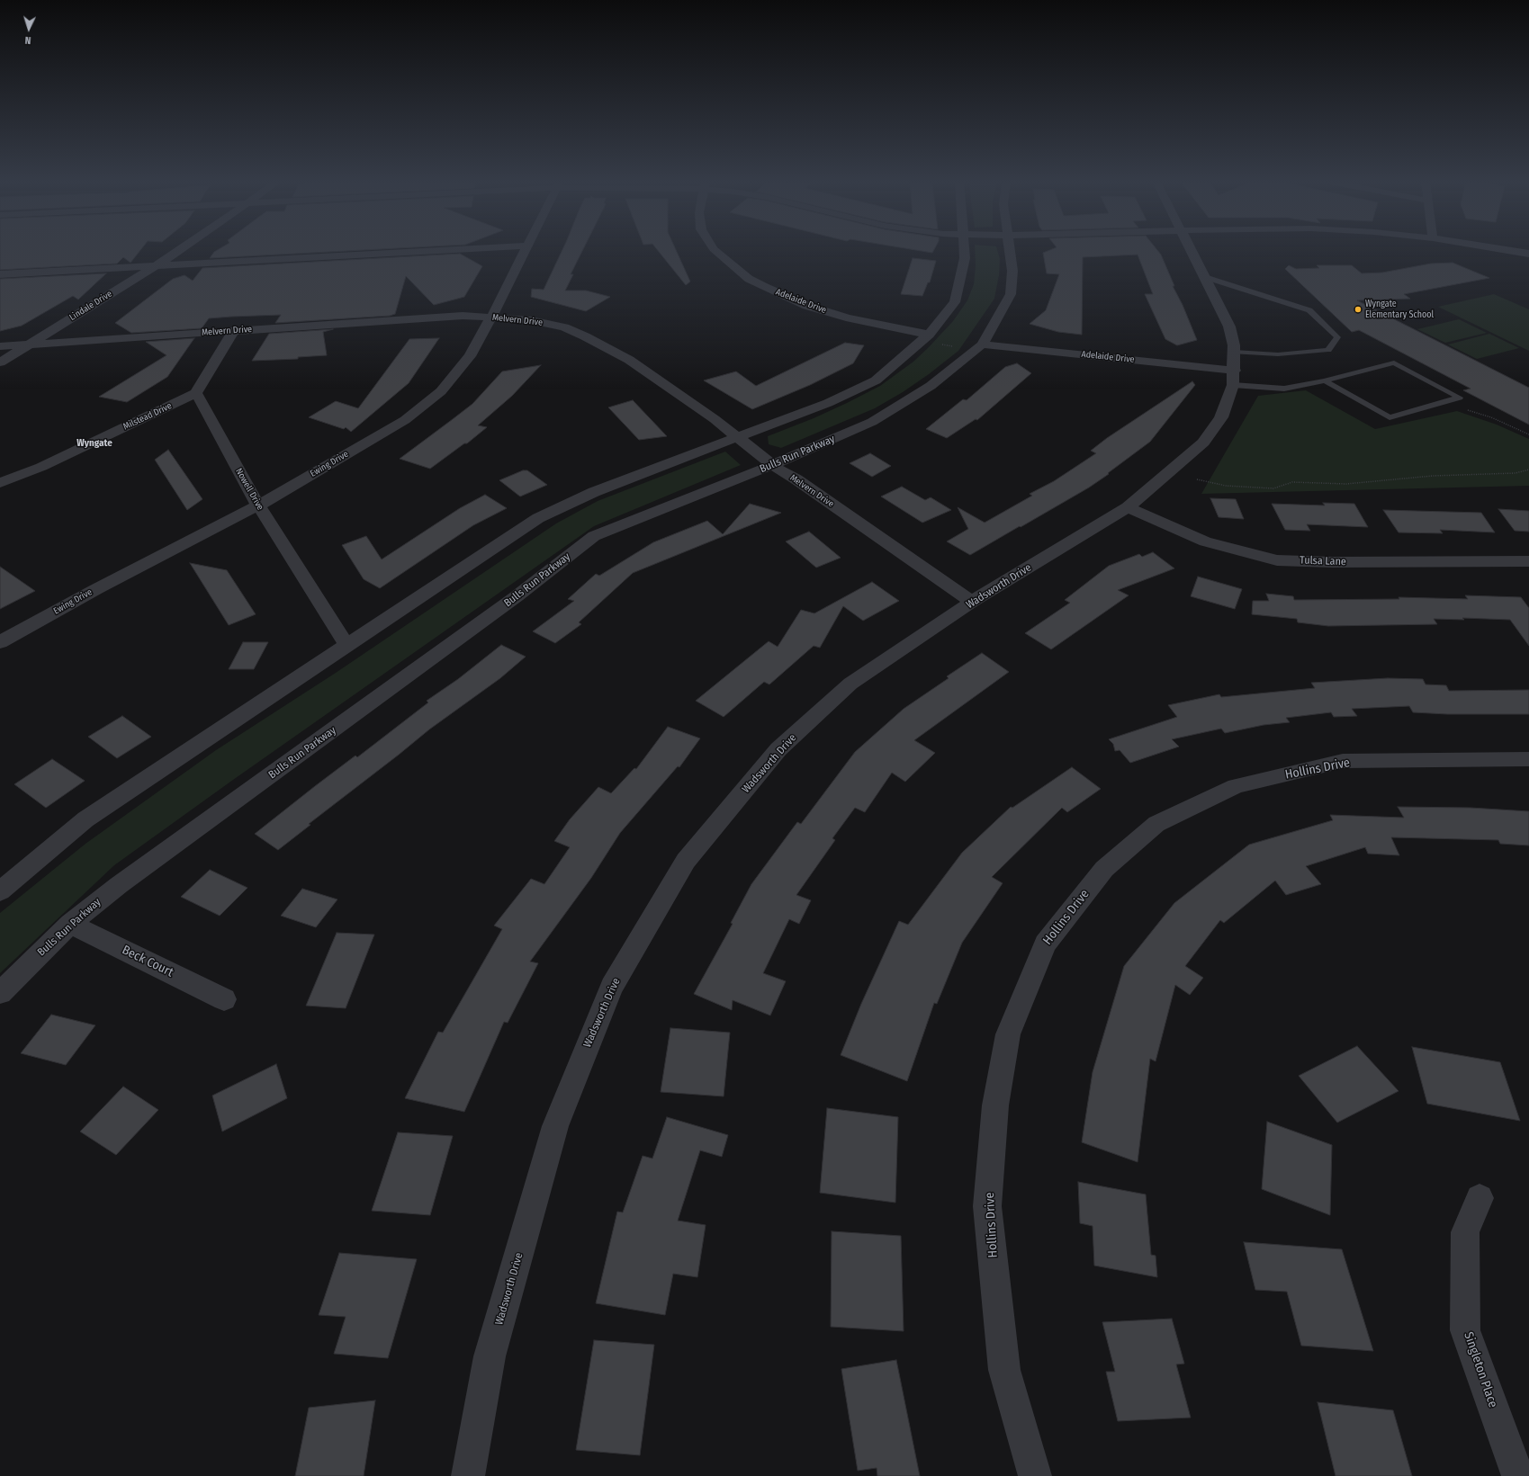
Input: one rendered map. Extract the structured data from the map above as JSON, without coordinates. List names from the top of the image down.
{
  "streets": {
    "street": [
      "Adelaide Drive",
      "Lindale Drive",
      "Melvern Drive",
      "Milstead Drive",
      "Bulls Run Parkway",
      "Ewing Drive",
      "Nowell Drive",
      "Tulsa Lane",
      "Wadsworth Drive",
      "Hollins Drive",
      "Beck Court",
      "Singleton Place"
    ]
  },
  "crossings": [
    ["Adelaide Drive", "Bulls Run Parkway"],
    ["Adelaide Drive", "Wadsworth Drive"],
    ["Lindale Drive", "Melvern Drive"],
    ["Melvern Drive", "Bulls Run Parkway"],
    ["Melvern Drive", "Ewing Drive"],
    ["Melvern Drive", "Wadsworth Drive"],
    ["Milstead Drive", "Nowell Drive"],
    ["Bulls Run Parkway", "Beck Court"],
    ["Ewing Drive", "Nowell Drive"],
    ["Tulsa Lane", "Wadsworth Drive"]
  ],
  "districts": ["Wyngate"],
  "places": ["Wyngate Elementary School"],
  "north": "bottom"
}
